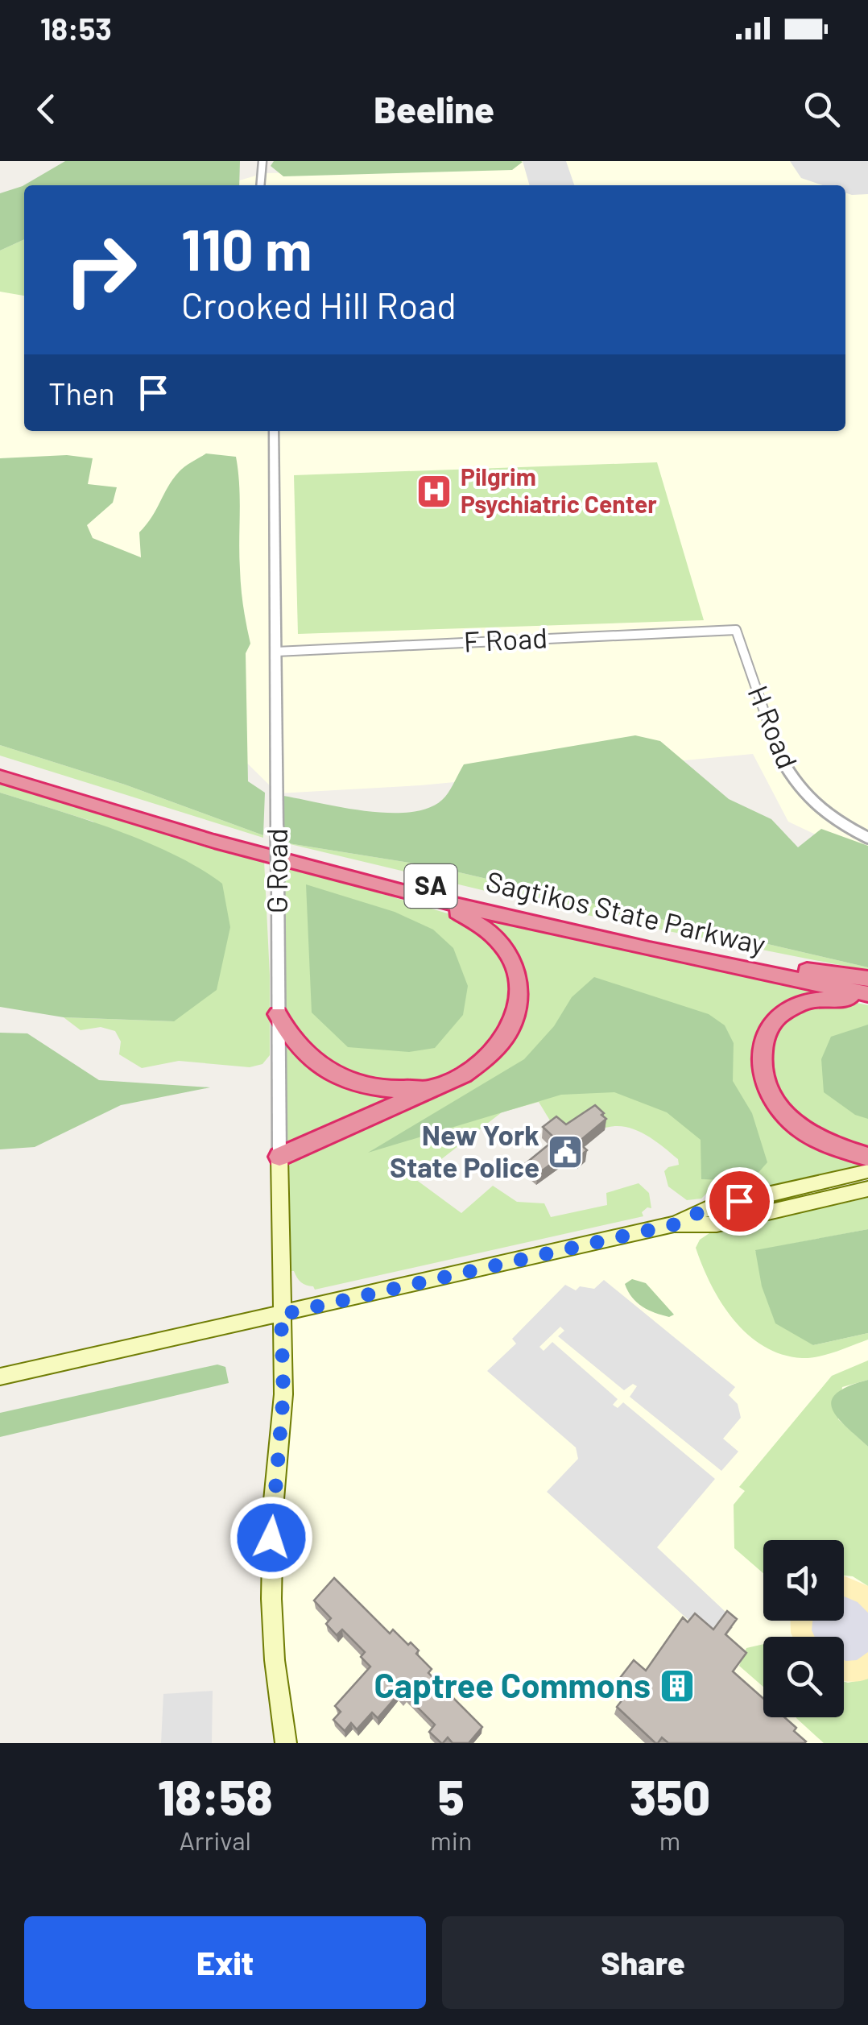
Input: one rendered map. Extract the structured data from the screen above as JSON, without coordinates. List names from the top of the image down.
{
  "streets": {
    "highway": ["SA", "Sagtikos State Parkway"],
    "main road": ["G Road"],
    "street": ["F Road", "H Road"]
  },
  "crossings": [
    ["F Road", "H Road"],
    ["F Road", "G Road"]
  ],
  "places": {
    "hospital": ["Pilgrim Psychiatric Center"],
    "public building": ["New York State Police"],
    "building": ["Captree Commons"]
  },
  "page": {
    "status": "18:53",
    "header": "Beeline",
    "turn": ["110 m", "Crooked Hill Road"],
    "then": "Then",
    "eta": [
      "18:58",
      "Arrival",
      "5",
      "min",
      "350",
      "m"
    ],
    "buttons": ["Exit", "Share"]
  }
}
